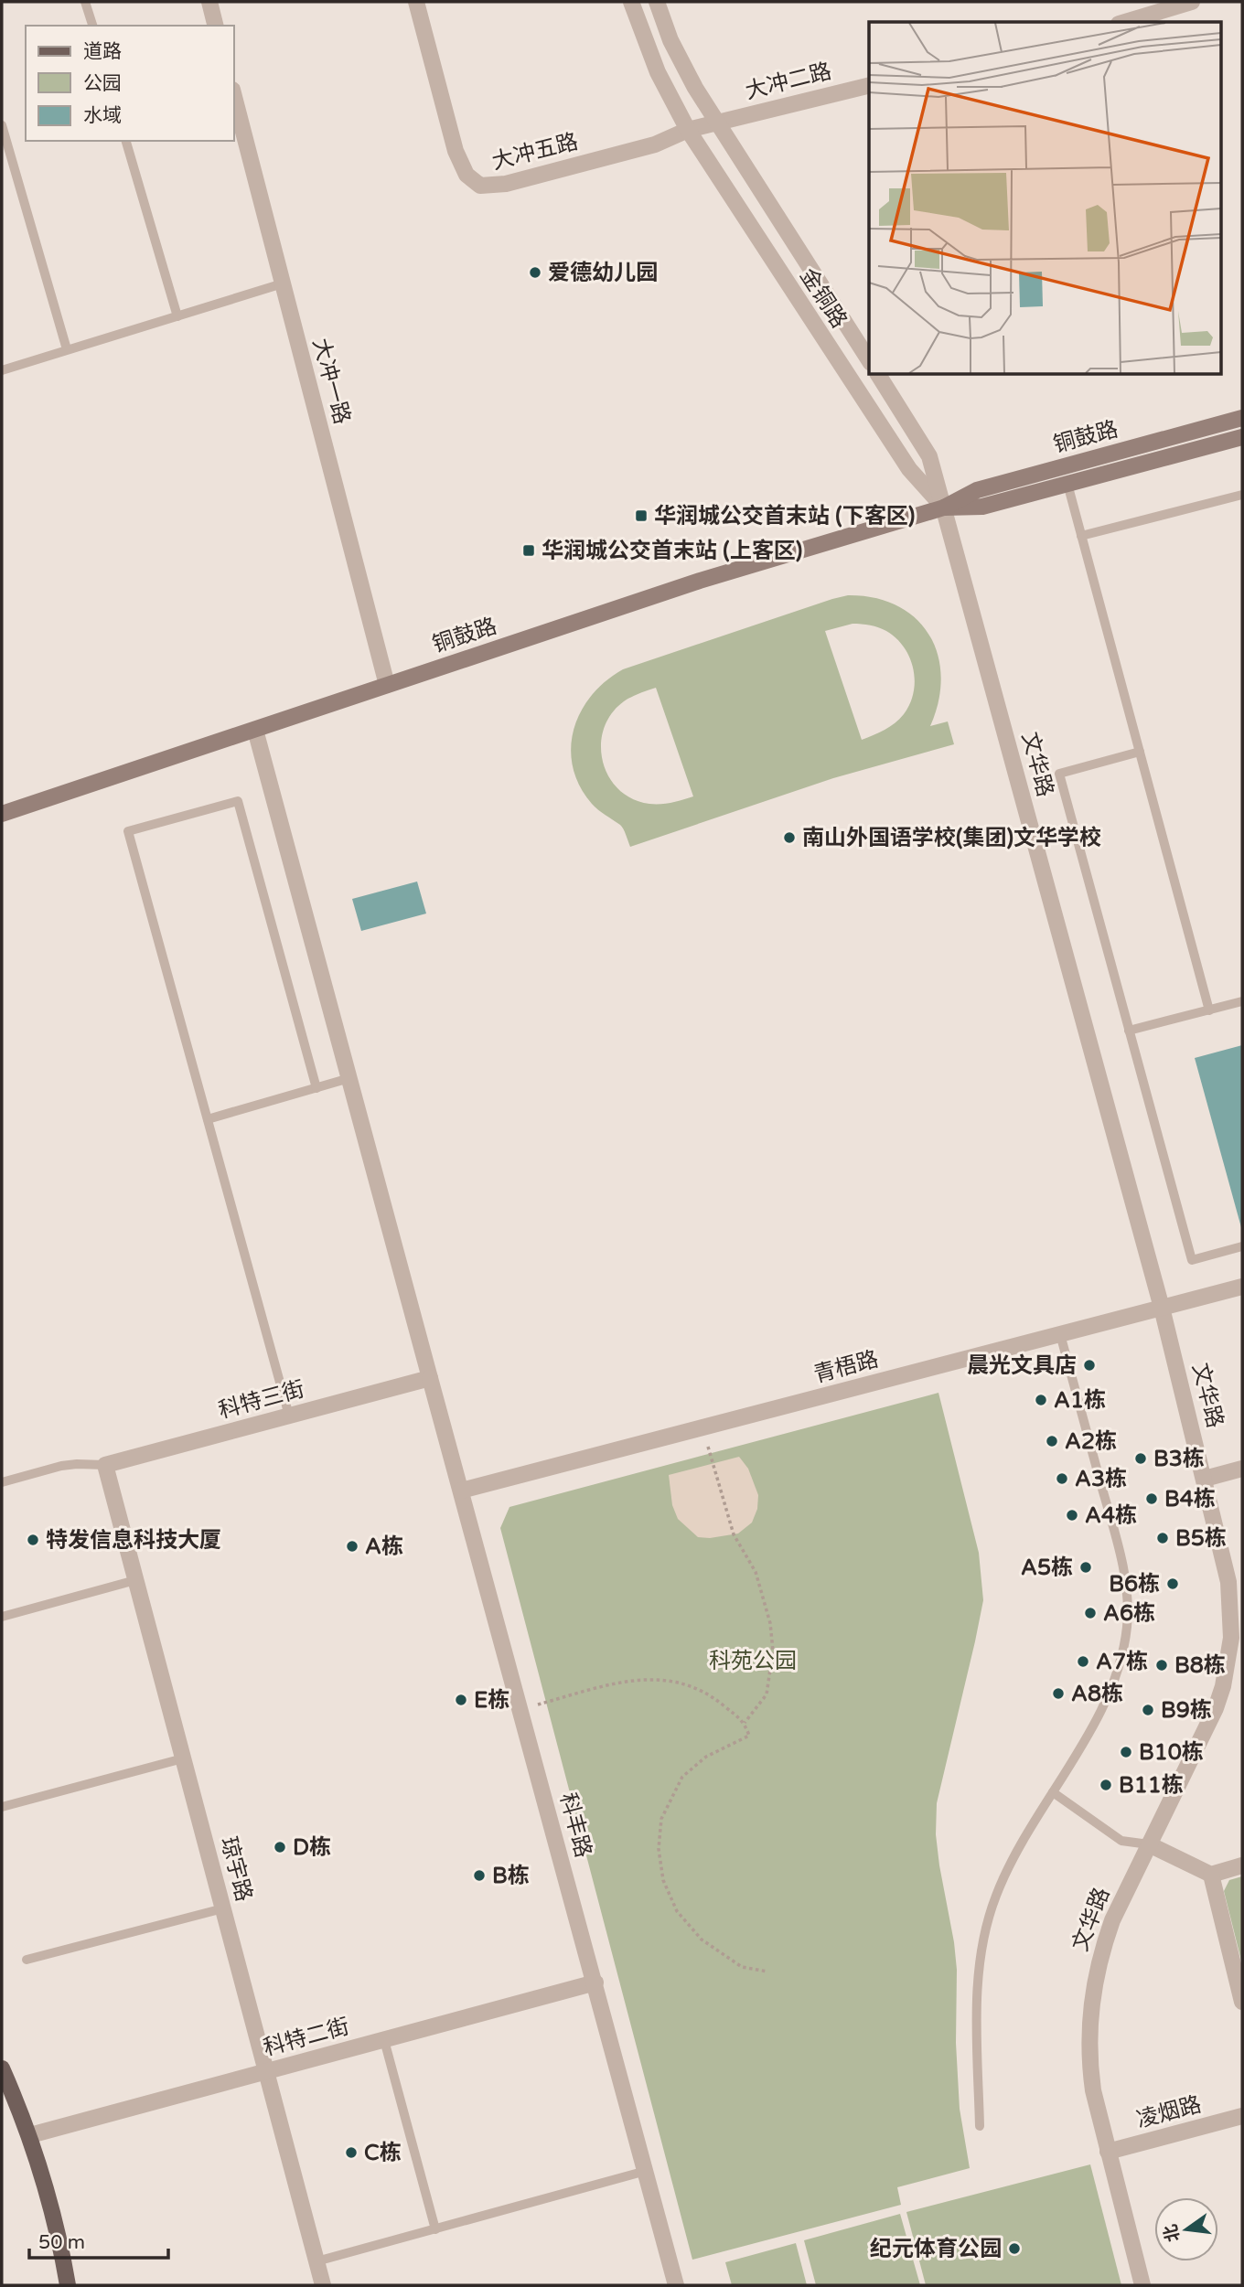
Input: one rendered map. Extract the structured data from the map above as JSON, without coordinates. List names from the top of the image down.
{
  "streets": {
    "main road": ["铜鼓路"],
    "street": [
      "大冲二路",
      "大冲五路",
      "金铜路",
      "大冲一路",
      "文华路",
      "青梧路",
      "科特三街",
      "科丰路",
      "琼宇路",
      "科特二街",
      "凌烟路"
    ]
  },
  "crossings": [
    ["大冲二路", "大冲五路"],
    ["大冲二路", "金铜路"],
    ["大冲五路", "金铜路"],
    ["金铜路", "铜鼓路"],
    ["金铜路", "文华路"],
    ["大冲一路", "铜鼓路"],
    ["铜鼓路", "文华路"],
    ["铜鼓路", "科丰路"],
    ["文华路", "青梧路"],
    ["文华路", "凌烟路"],
    ["青梧路", "科丰路"],
    ["科特三街", "科丰路"],
    ["科特三街", "琼宇路"],
    ["科丰路", "科特二街"],
    ["琼宇路", "科特二街"]
  ],
  "parks": ["科苑公园"],
  "places": {
    "other": [
      "爱德幼儿园",
      "南山外国语学校(集团)文华学校",
      "晨光文具店",
      "A1栋",
      "A2栋",
      "B3栋",
      "A3栋",
      "B4栋",
      "A4栋",
      "B5栋",
      "特发信息科技大厦",
      "A栋",
      "A5栋",
      "B6栋",
      "A6栋",
      "A7栋",
      "B8栋",
      "A8栋",
      "E栋",
      "B9栋",
      "B10栋",
      "B11栋",
      "D栋",
      "B栋",
      "C栋",
      "纪元体育公园"
    ],
    "transit": ["华润城公交首末站 (下客区)", "华润城公交首末站 (上客区)"]
  },
  "legend": ["道路", "公园", "水域"],
  "scale_bar": "50 m",
  "north": "left"
}
